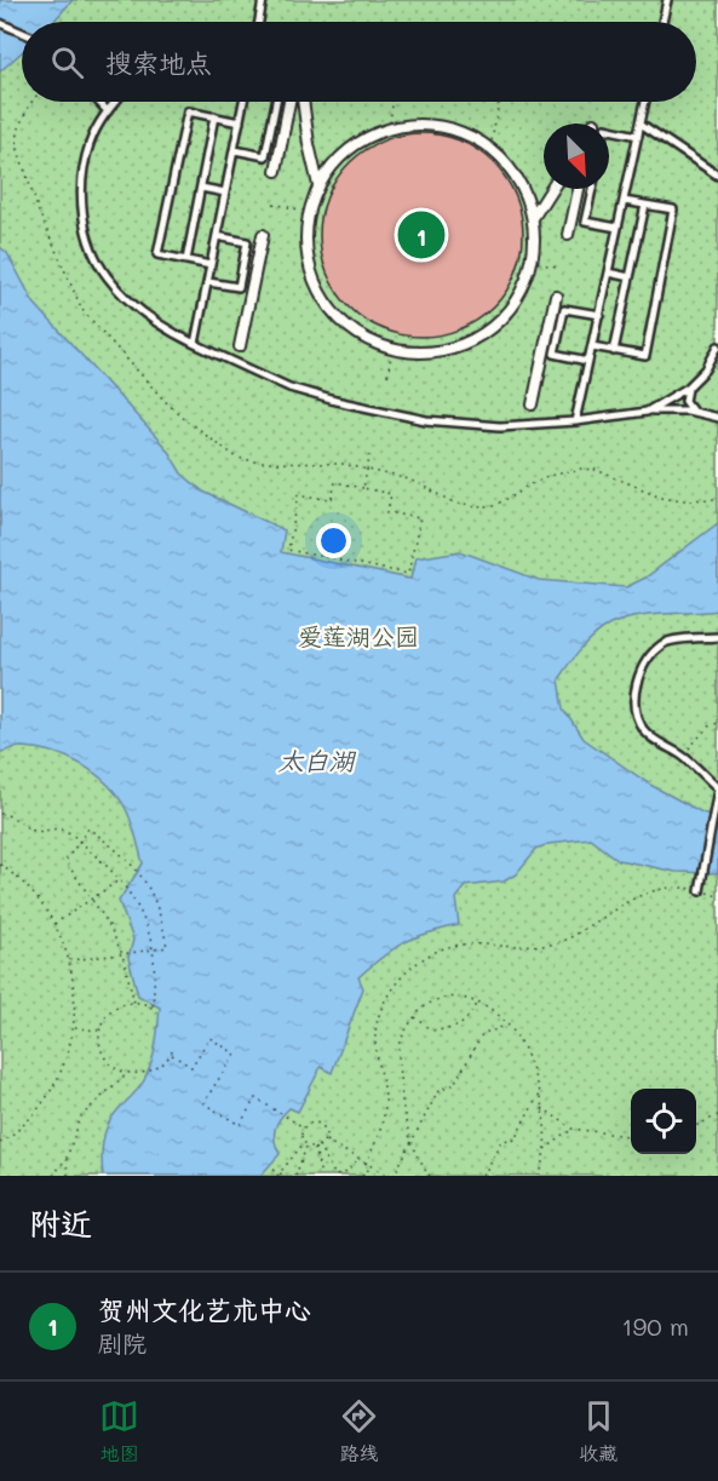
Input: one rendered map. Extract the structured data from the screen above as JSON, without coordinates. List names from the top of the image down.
{
  "water": ["太白湖"],
  "parks": ["爱莲湖公园"],
  "north": "bottom right",
  "page": {
    "search": "搜索地点",
    "pins": "1",
    "heading": "附近",
    "list": [
      {
        "mark": "1",
        "name": "贺州文化艺术中心",
        "note": "剧院",
        "value": "190 m"
      }
    ],
    "nav": ["地图", "路线", "收藏"]
  }
}
